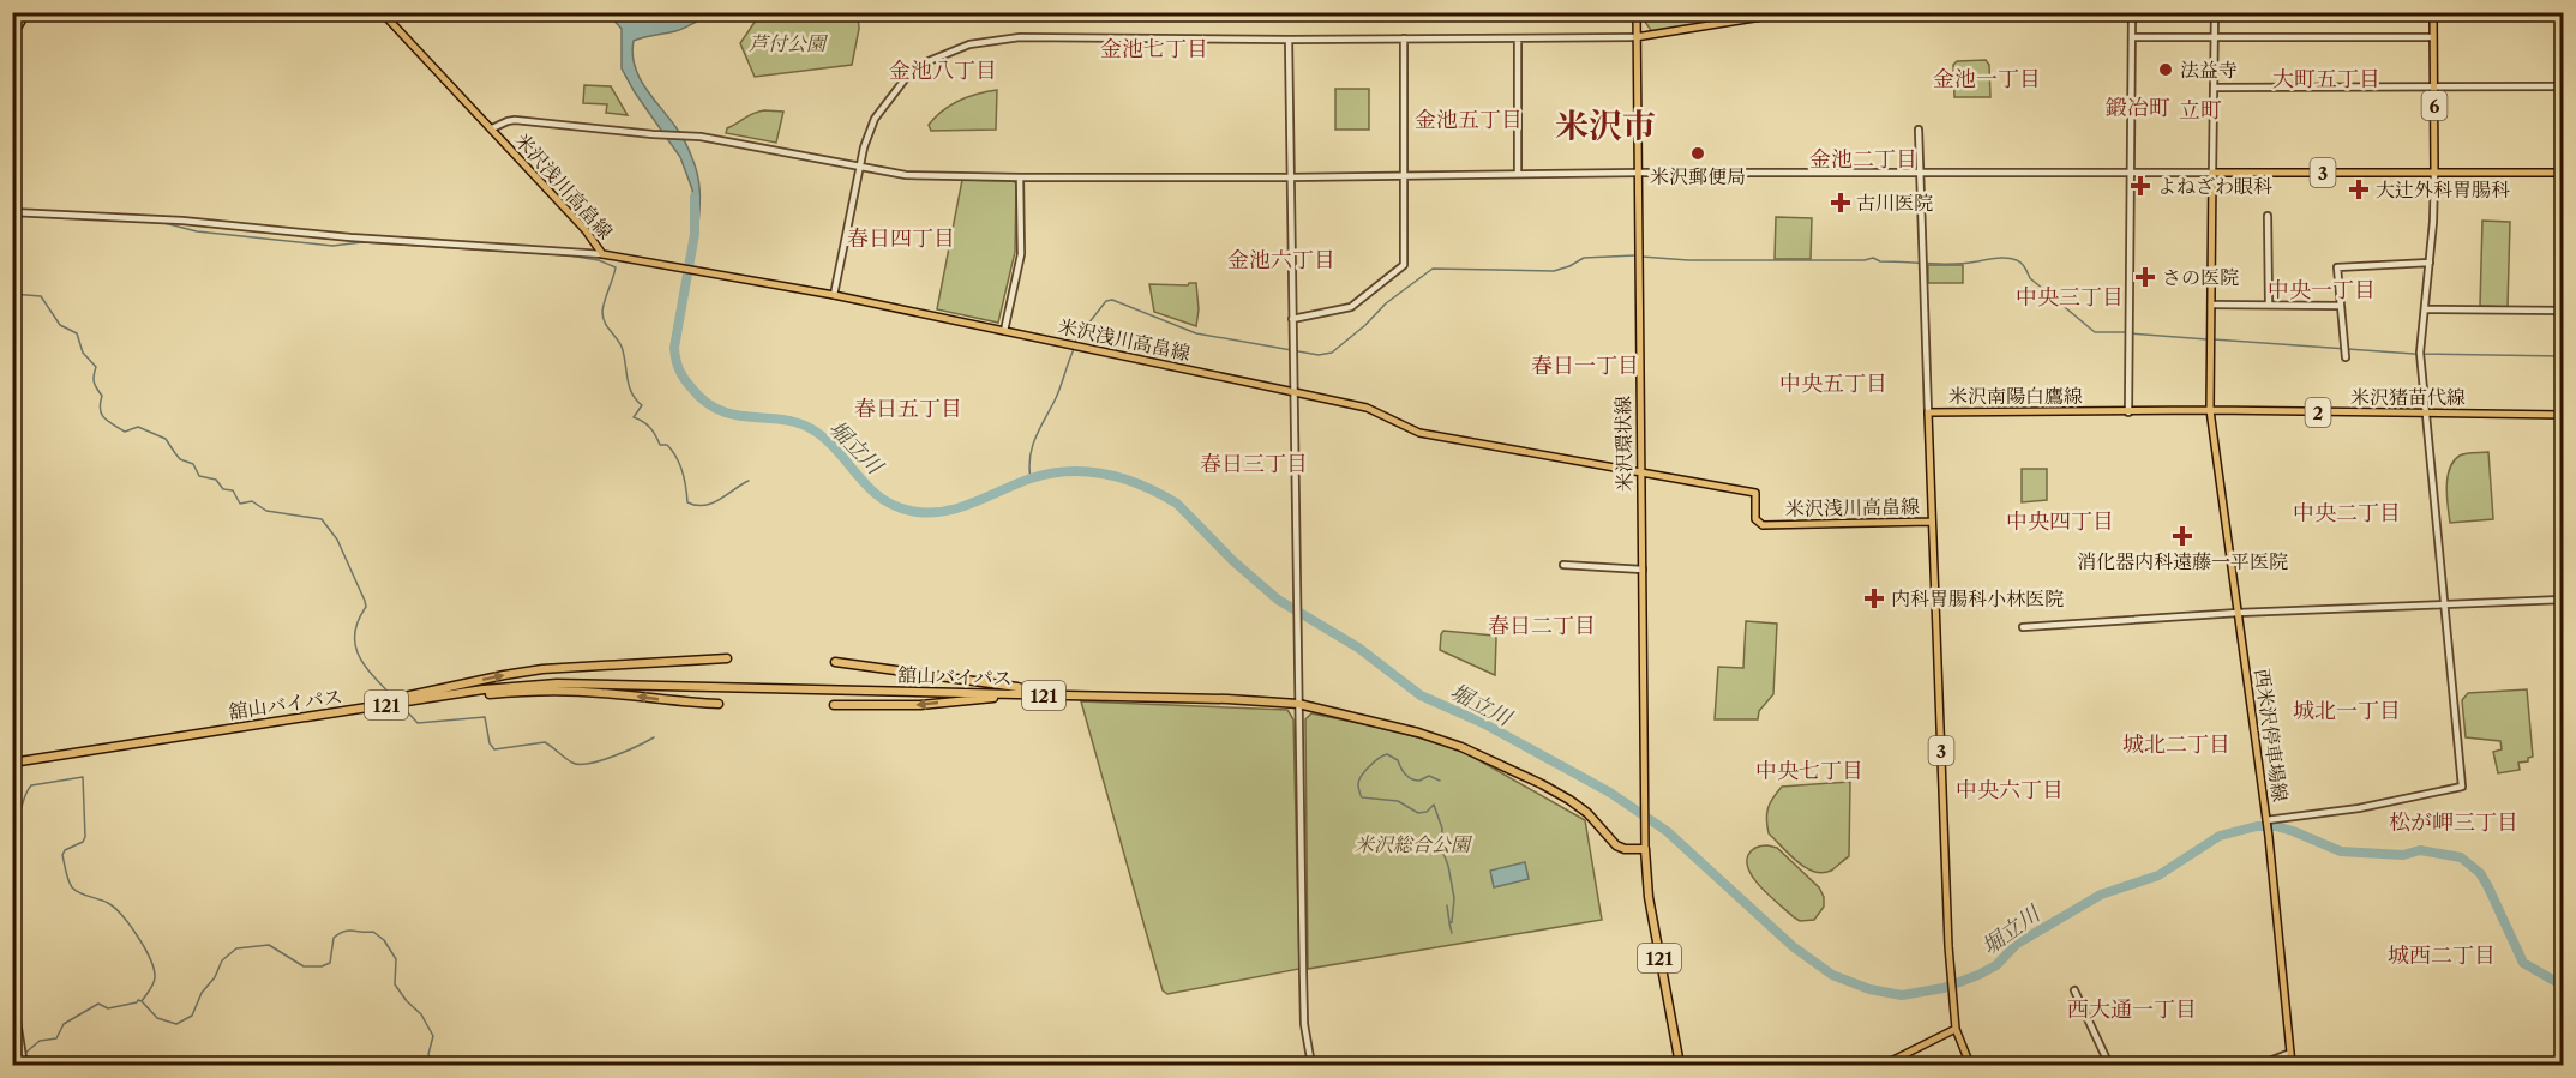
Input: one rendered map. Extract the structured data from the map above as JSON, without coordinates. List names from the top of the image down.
{
  "streets": {
    "highway": ["舘山バイパス", "121"],
    "main road": [
      "6",
      "3",
      "米沢浅川高畠線",
      "米沢南陽白鷹線",
      "米沢猪苗代線",
      "2",
      "米沢環状線",
      "西米沢停車場線"
    ]
  },
  "crossings": [
    ["6", "3"],
    ["米沢浅川高畠線", "米沢南陽白鷹線"],
    ["米沢浅川高畠線", "米沢環状線"],
    ["米沢南陽白鷹線", "米沢猪苗代線"],
    ["米沢南陽白鷹線", "西米沢停車場線"],
    ["米沢猪苗代線", "西米沢停車場線"],
    ["米沢環状線", "舘山バイパス"],
    ["米沢環状線", "121"],
    ["舘山バイパス", "121"]
  ],
  "districts": [
    "金池七丁目",
    "金池八丁目",
    "金池一丁目",
    "大町五丁目",
    "鍛冶町",
    "立町",
    "金池五丁目",
    "米沢市",
    "金池二丁目",
    "春日四丁目",
    "金池六丁目",
    "中央一丁目",
    "中央三丁目",
    "春日一丁目",
    "中央五丁目",
    "春日五丁目",
    "春日三丁目",
    "中央二丁目",
    "中央四丁目",
    "春日二丁目",
    "城北一丁目",
    "城北二丁目",
    "中央七丁目",
    "中央六丁目",
    "松が岬三丁目",
    "城西二丁目",
    "西大通一丁目"
  ],
  "water": ["堀立川"],
  "parks": ["芦付公園", "米沢総合公園"],
  "places": {
    "other": ["法益寺", "米沢郵便局"],
    "health": [
      "よねざわ眼科",
      "大辻外科胃腸科",
      "古川医院",
      "さの医院",
      "消化器内科遠藤一平医院",
      "内科胃腸科小林医院"
    ]
  }
}
